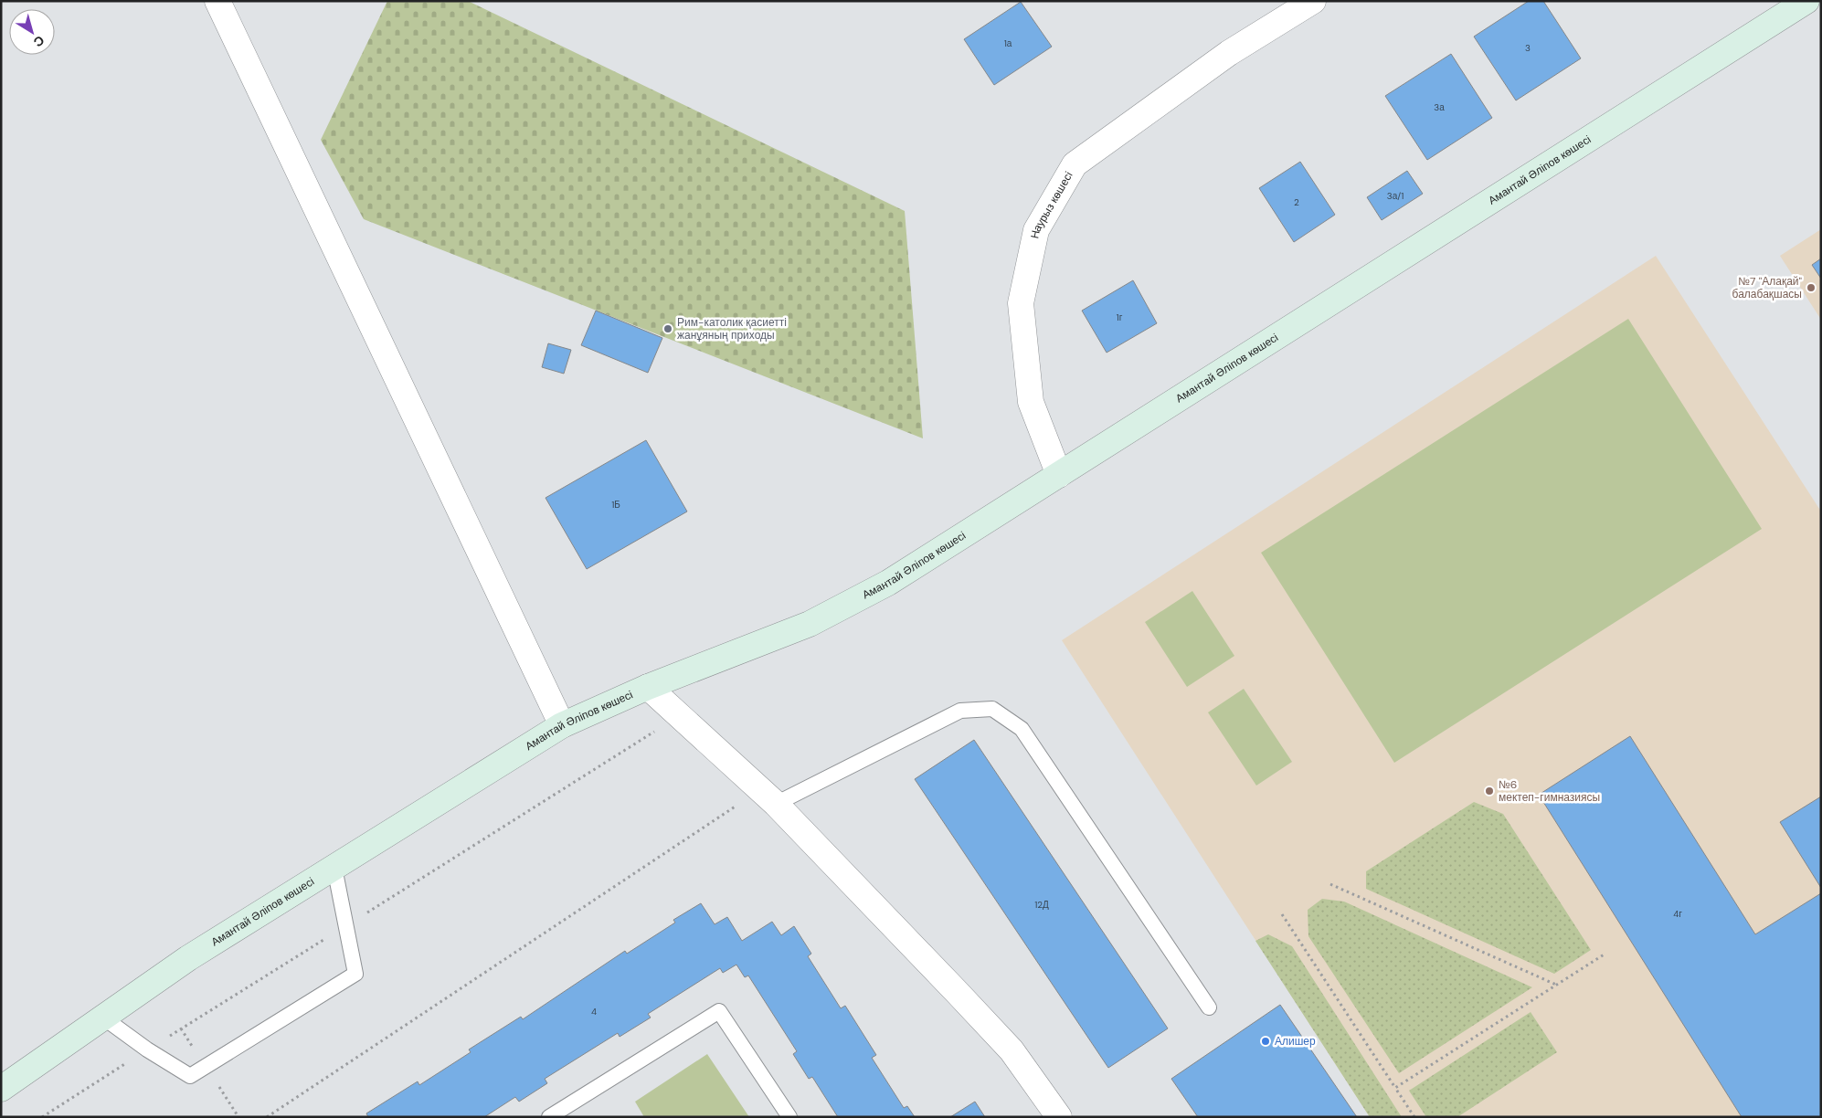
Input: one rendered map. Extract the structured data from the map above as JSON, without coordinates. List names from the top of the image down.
{
  "streets": {
    "main road": ["Амантай Әліпов көшесі"],
    "street": ["Наурыз көшесі"]
  },
  "crossings": [
    ["Амантай Әліпов көшесі", "Наурыз көшесі"]
  ],
  "places": [
    "№7 \"Алақай\" балабақшасы",
    "Рим-католик қасиетті жанұяның приходы",
    "№6 мектеп-гимназиясы",
    "Алишер"
  ],
  "house_numbers": [
    "1а",
    "3",
    "3а",
    "3а/1",
    "2",
    "1г",
    "1Б",
    "12Д",
    "4г",
    "4"
  ],
  "north": "bottom right"
}
